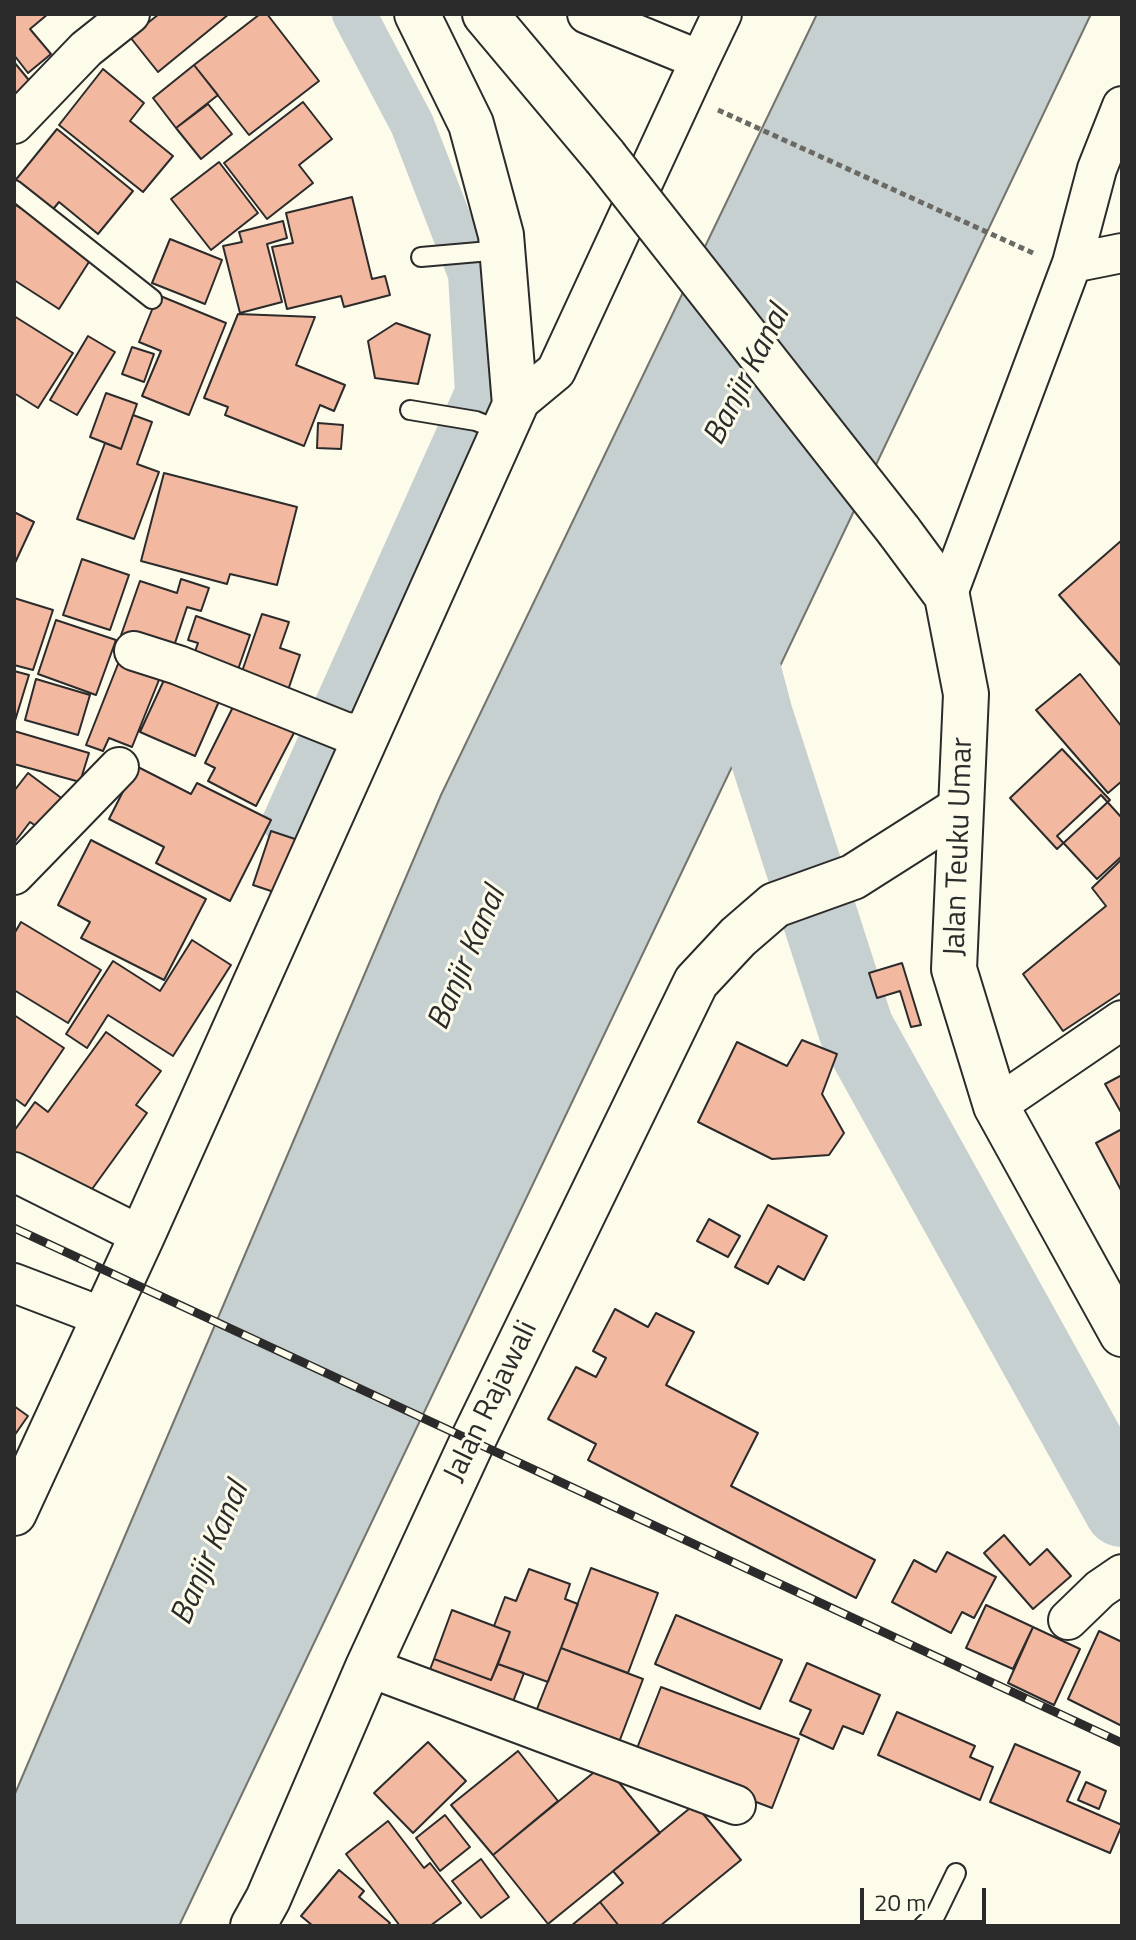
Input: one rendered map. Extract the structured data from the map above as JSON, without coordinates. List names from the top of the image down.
{
  "streets": {
    "street": ["Jalan Teuku Umar", "Jalan Rajawali"]
  },
  "crossings": [
    ["Jalan Teuku Umar", "Jalan Rajawali"]
  ],
  "water": ["Banjir Kanal"],
  "scale_bar": "20 m"
}
